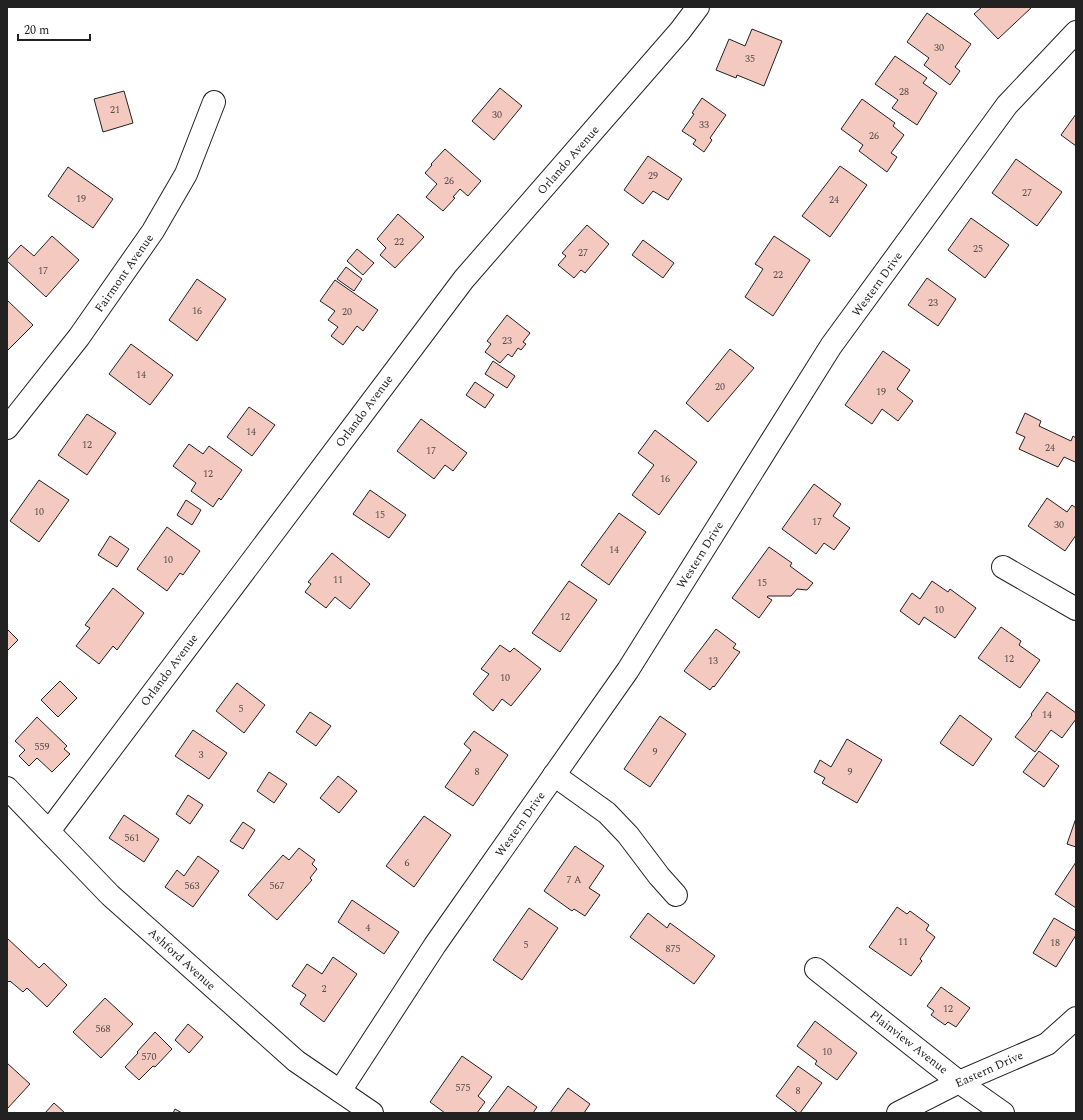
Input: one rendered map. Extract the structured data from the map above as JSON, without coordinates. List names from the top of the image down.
{
  "streets": {
    "street": [
      "Orlando Avenue",
      "Fairmont Avenue",
      "Western Drive",
      "Ashford Avenue",
      "Plainview Avenue",
      "Eastern Drive"
    ]
  },
  "crossings": [
    ["Orlando Avenue", "Ashford Avenue"],
    ["Western Drive", "Ashford Avenue"],
    ["Plainview Avenue", "Eastern Drive"]
  ],
  "house_numbers": [
    "30",
    "35",
    "28",
    "21",
    "30",
    "33",
    "26",
    "29",
    "26",
    "27",
    "19",
    "24",
    "22",
    "25",
    "27",
    "17",
    "22",
    "23",
    "16",
    "20",
    "23",
    "14",
    "20",
    "19",
    "14",
    "12",
    "24",
    "17",
    "12",
    "16",
    "10",
    "15",
    "17",
    "30",
    "14",
    "10",
    "11",
    "15",
    "10",
    "12",
    "12",
    "13",
    "10",
    "5",
    "14",
    "559",
    "9",
    "3",
    "8",
    "9",
    "561",
    "6",
    "7 A",
    "563",
    "567",
    "4",
    "11",
    "18",
    "5",
    "875",
    "2",
    "12",
    "568",
    "10",
    "570",
    "575",
    "8"
  ],
  "scale_bar": "20 m"
}
